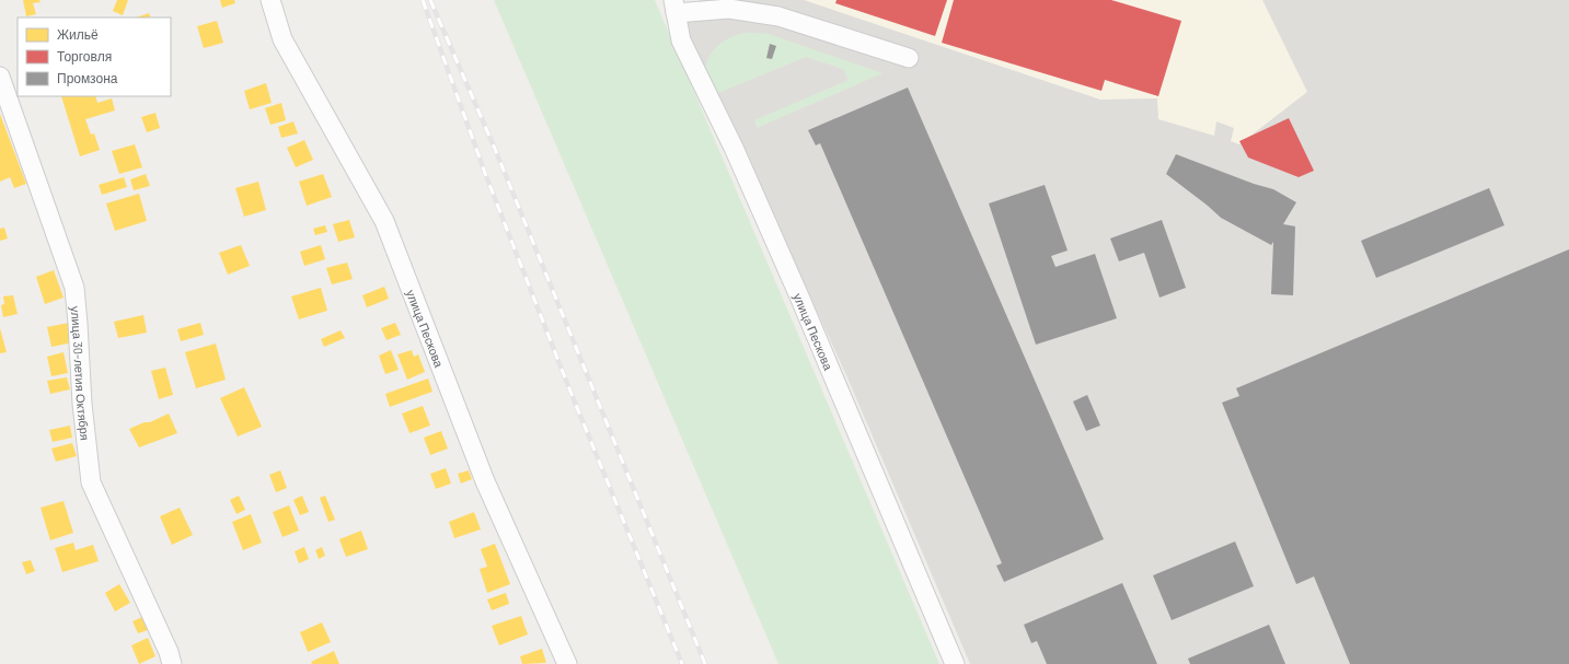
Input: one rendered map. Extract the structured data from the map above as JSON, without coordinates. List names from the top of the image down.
{
  "streets": {
    "street": ["улица Пескова", "улица 30-летия Октября"]
  },
  "legend": ["Жильё", "Торговля", "Промзона"]
}
